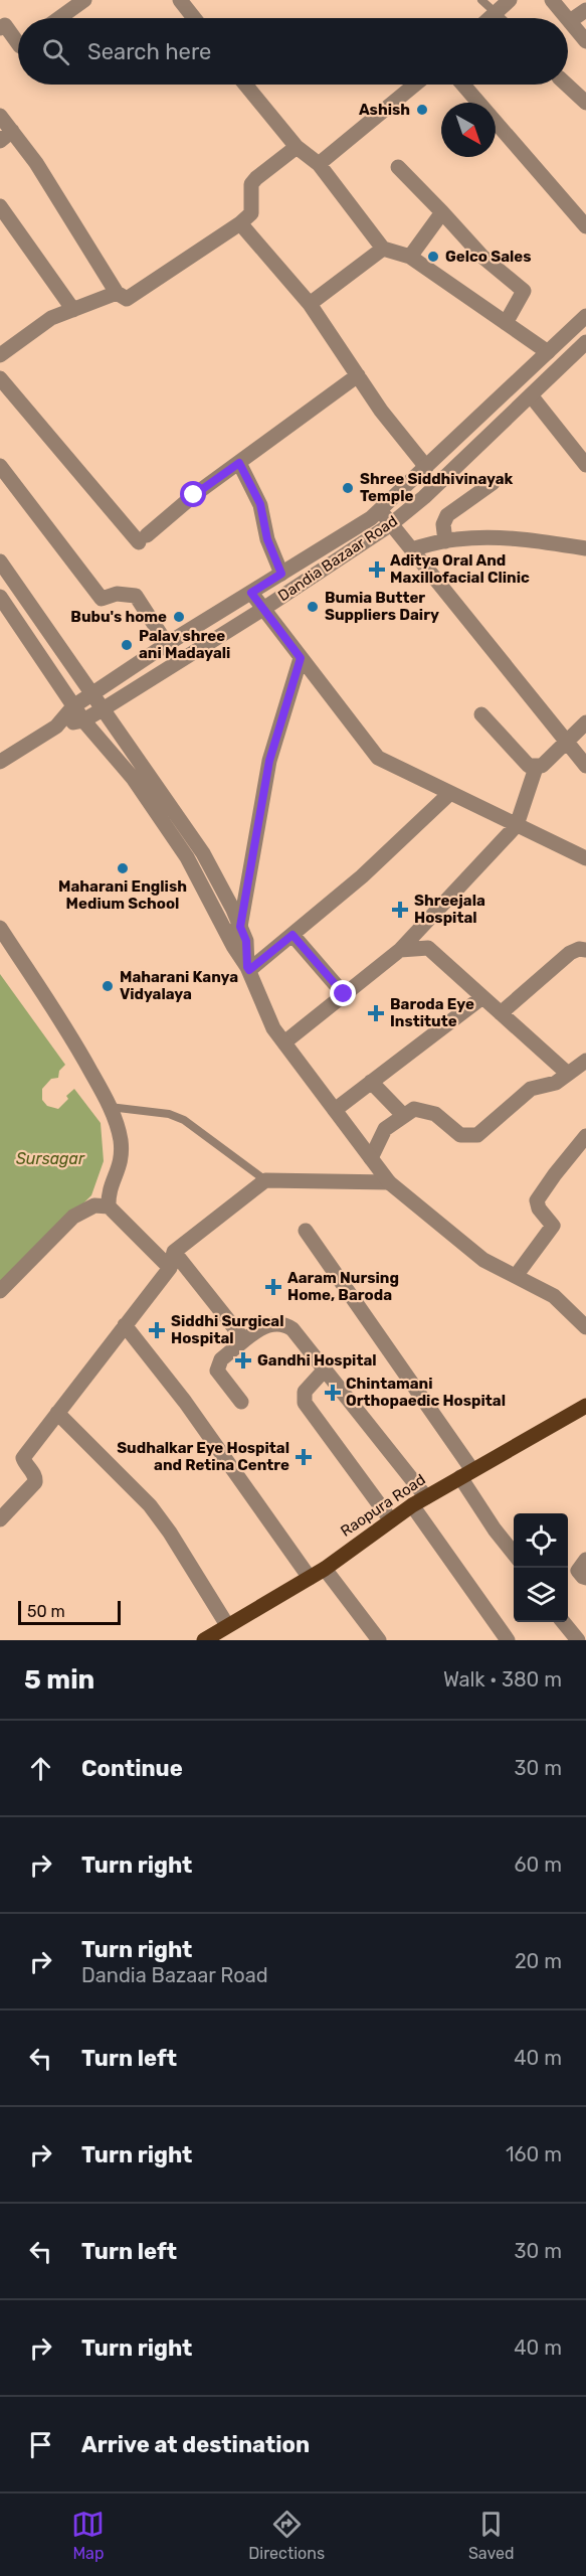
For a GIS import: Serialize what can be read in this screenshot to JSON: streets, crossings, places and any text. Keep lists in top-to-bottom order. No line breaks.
{"streets":{"main road":["Raopura Road"],"street":["Dandia Bazaar Road"]},"water":["Sursagar"],"places":{"other":["Ashish","Gelco Sales","Shree Siddhivinayak Temple","Bumia Butter Suppliers Dairy","Bubu's home","Palav shree ani Madayali","Maharani English Medium School","Maharani Kanya Vidyalaya"],"health":["Aditya Oral And Maxillofacial Clinic","Shreejala Hospital","Baroda Eye Institute","Aaram Nursing Home, Baroda","Siddhi Surgical Hospital","Gandhi Hospital","Chintamani Orthopaedic Hospital","Sudhalkar Eye Hospital and Retina Centre"]},"scale_bar":"50 m","north":"bottom right","page":{"search":"Search here","scale":"50 m","heading":["5 min","Walk · 380 m"],"list":[["Continue","30 m"],["Turn right","60 m"],["Turn right","Dandia Bazaar Road","20 m"],["Turn left","40 m"],["Turn right","160 m"],["Turn left","30 m"],["Turn right","40 m"],"Arrive at destination"],"nav":["Map","Directions","Saved"]}}
